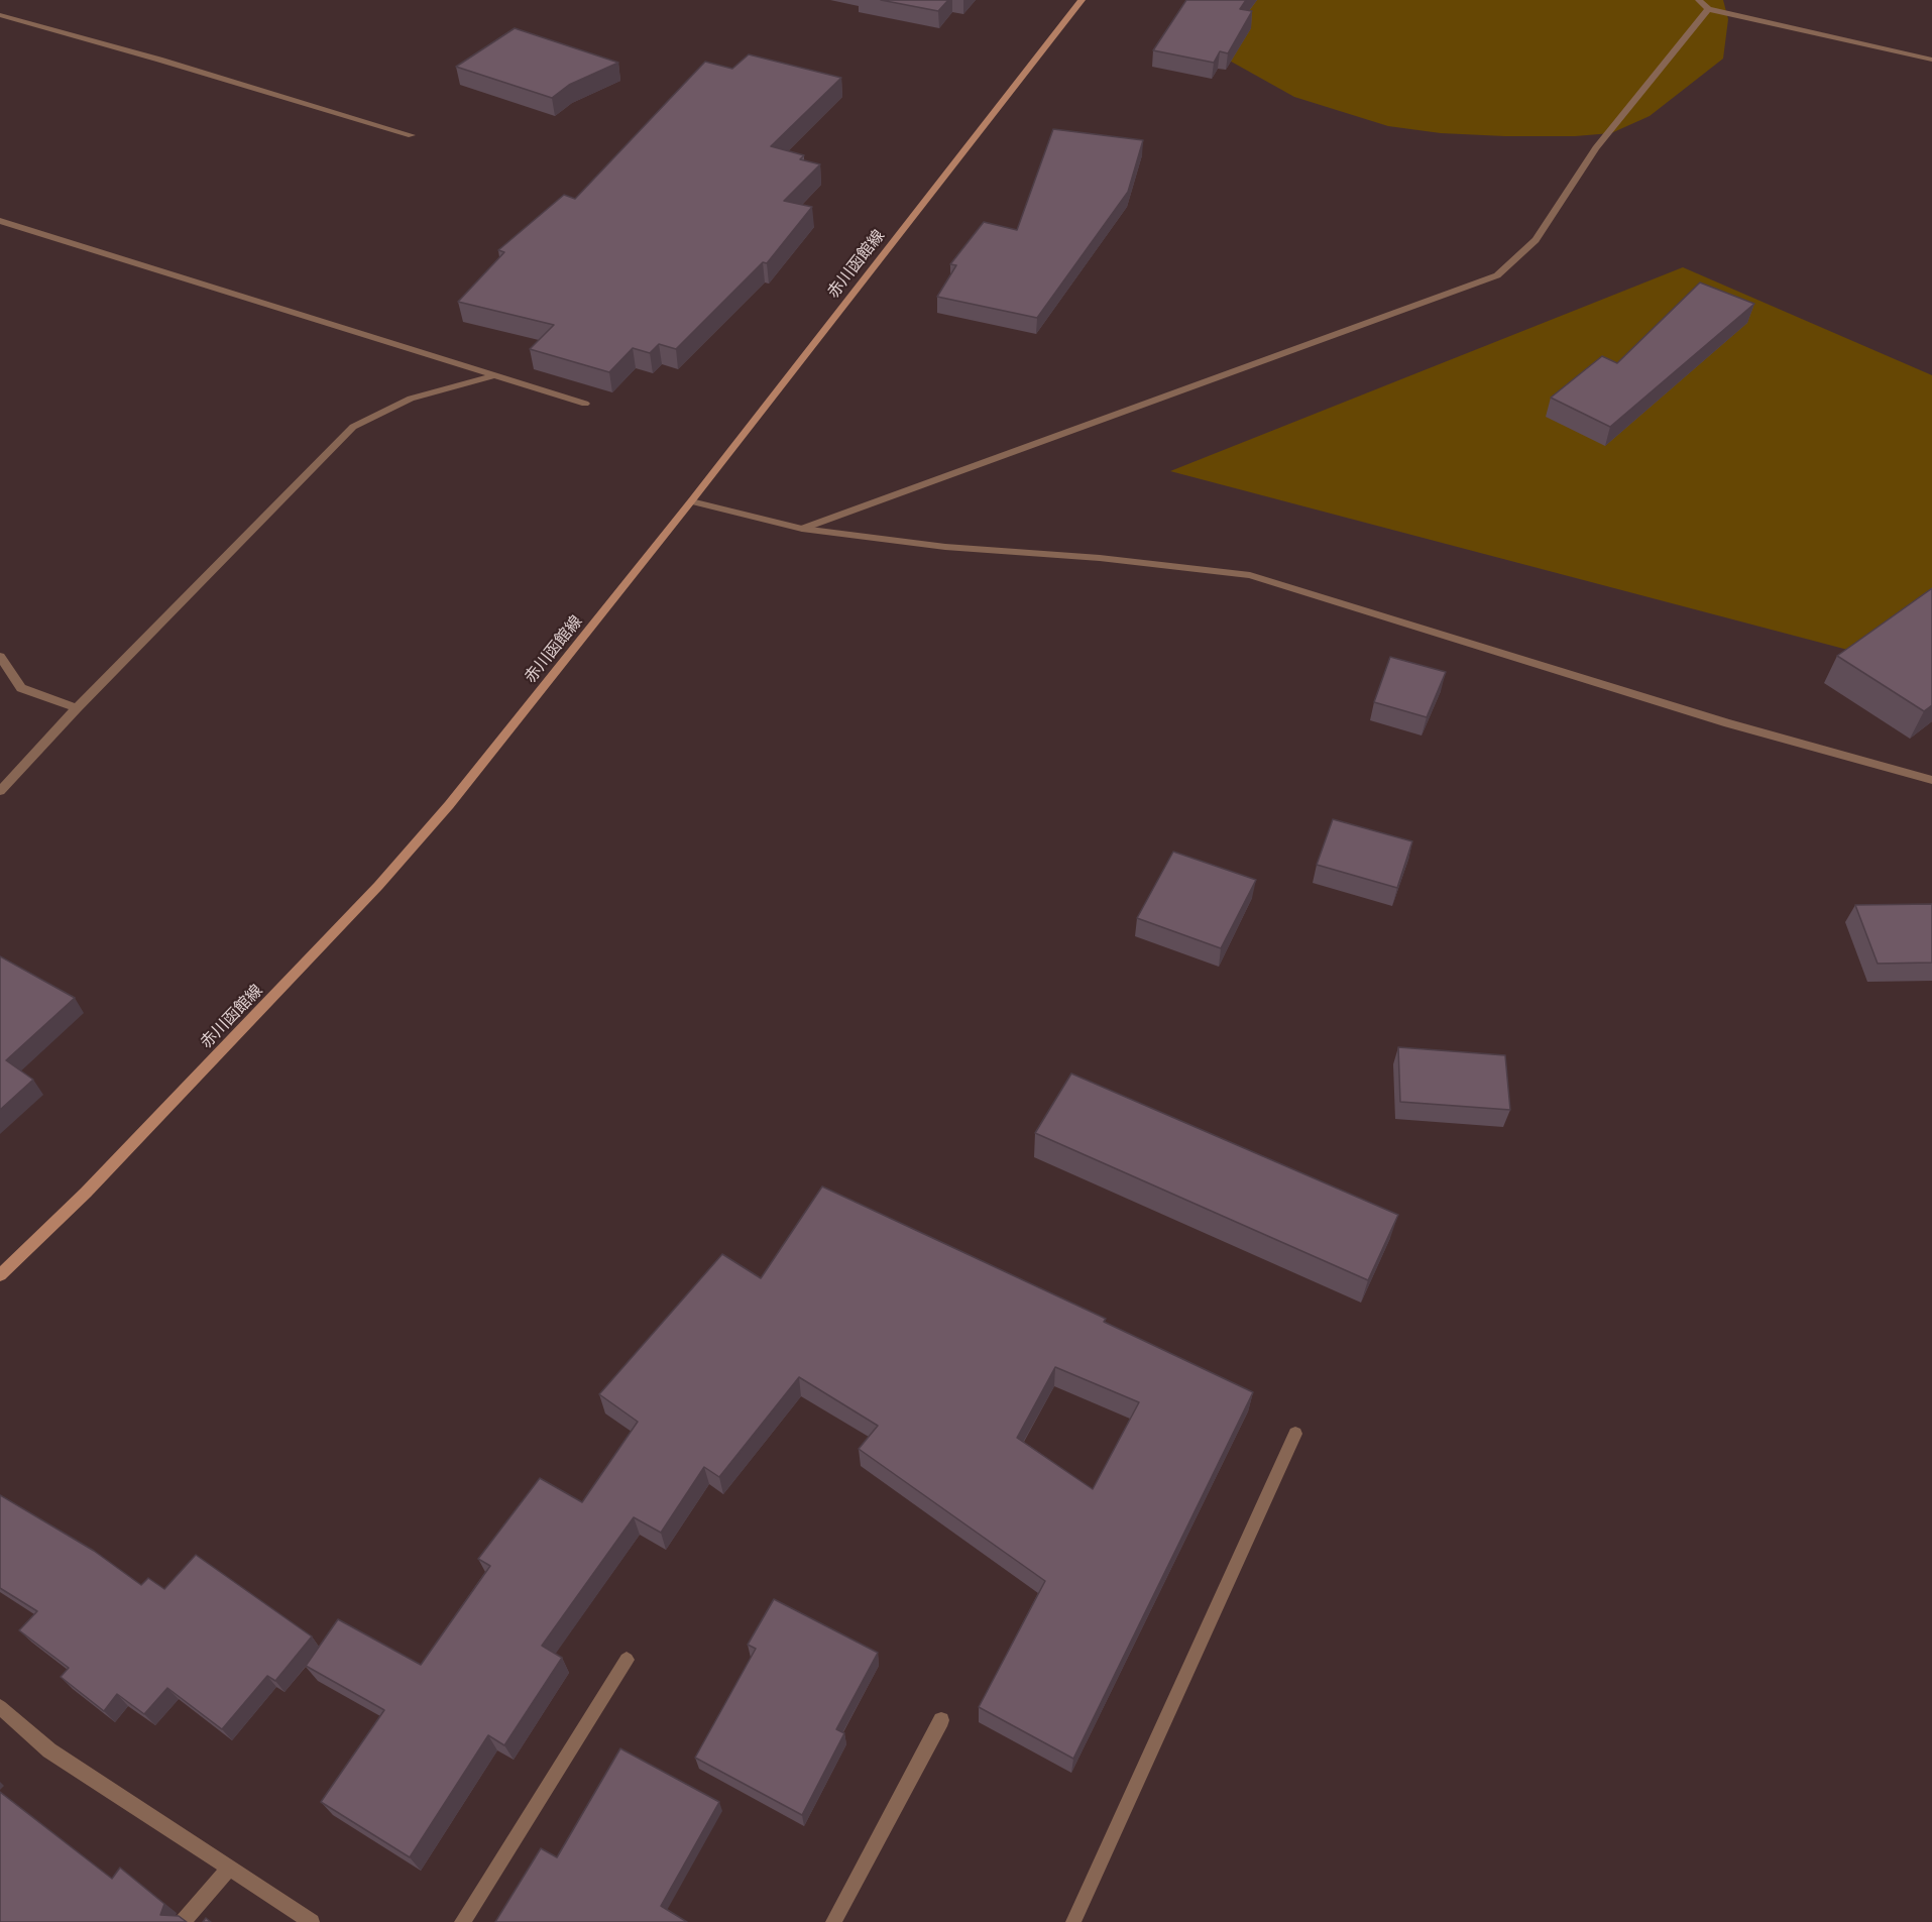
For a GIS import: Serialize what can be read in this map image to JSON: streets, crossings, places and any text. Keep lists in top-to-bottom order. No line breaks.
{"streets":{"main road":["赤川函館線"]}}
